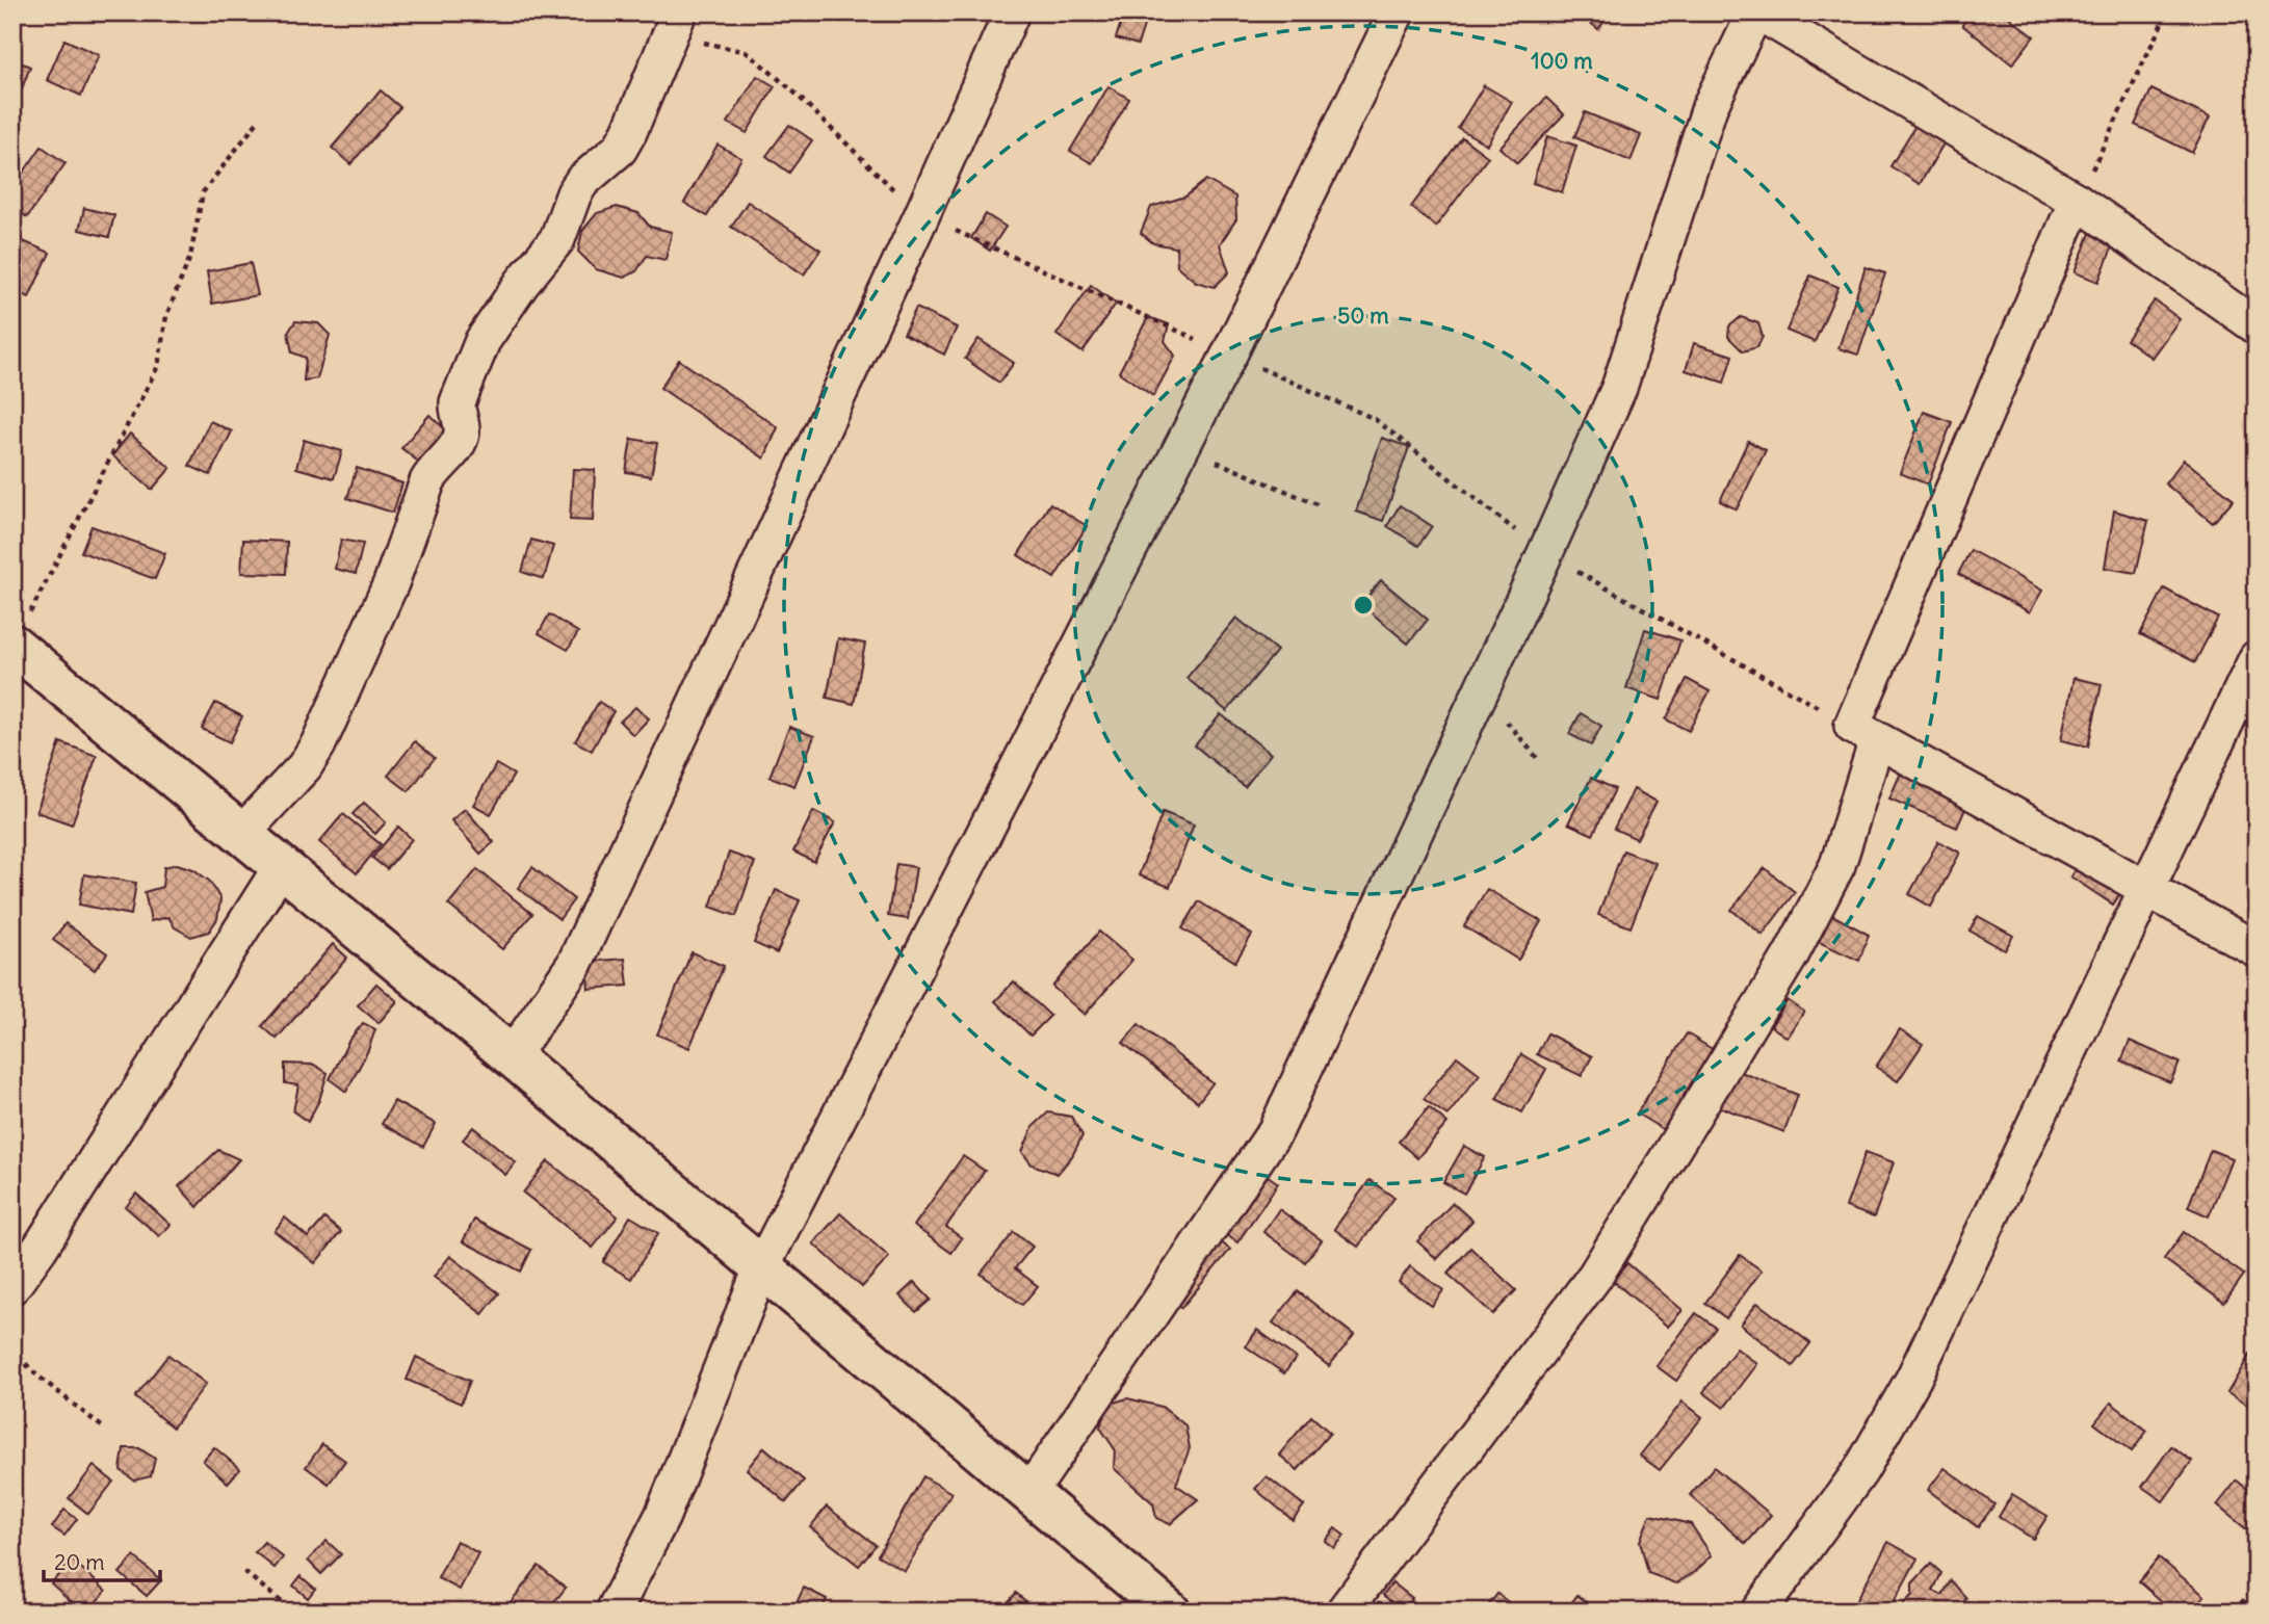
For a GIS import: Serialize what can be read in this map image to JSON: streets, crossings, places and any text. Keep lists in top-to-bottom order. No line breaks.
{"scale_bar":"20 m","rings":["100 m","50 m"]}
